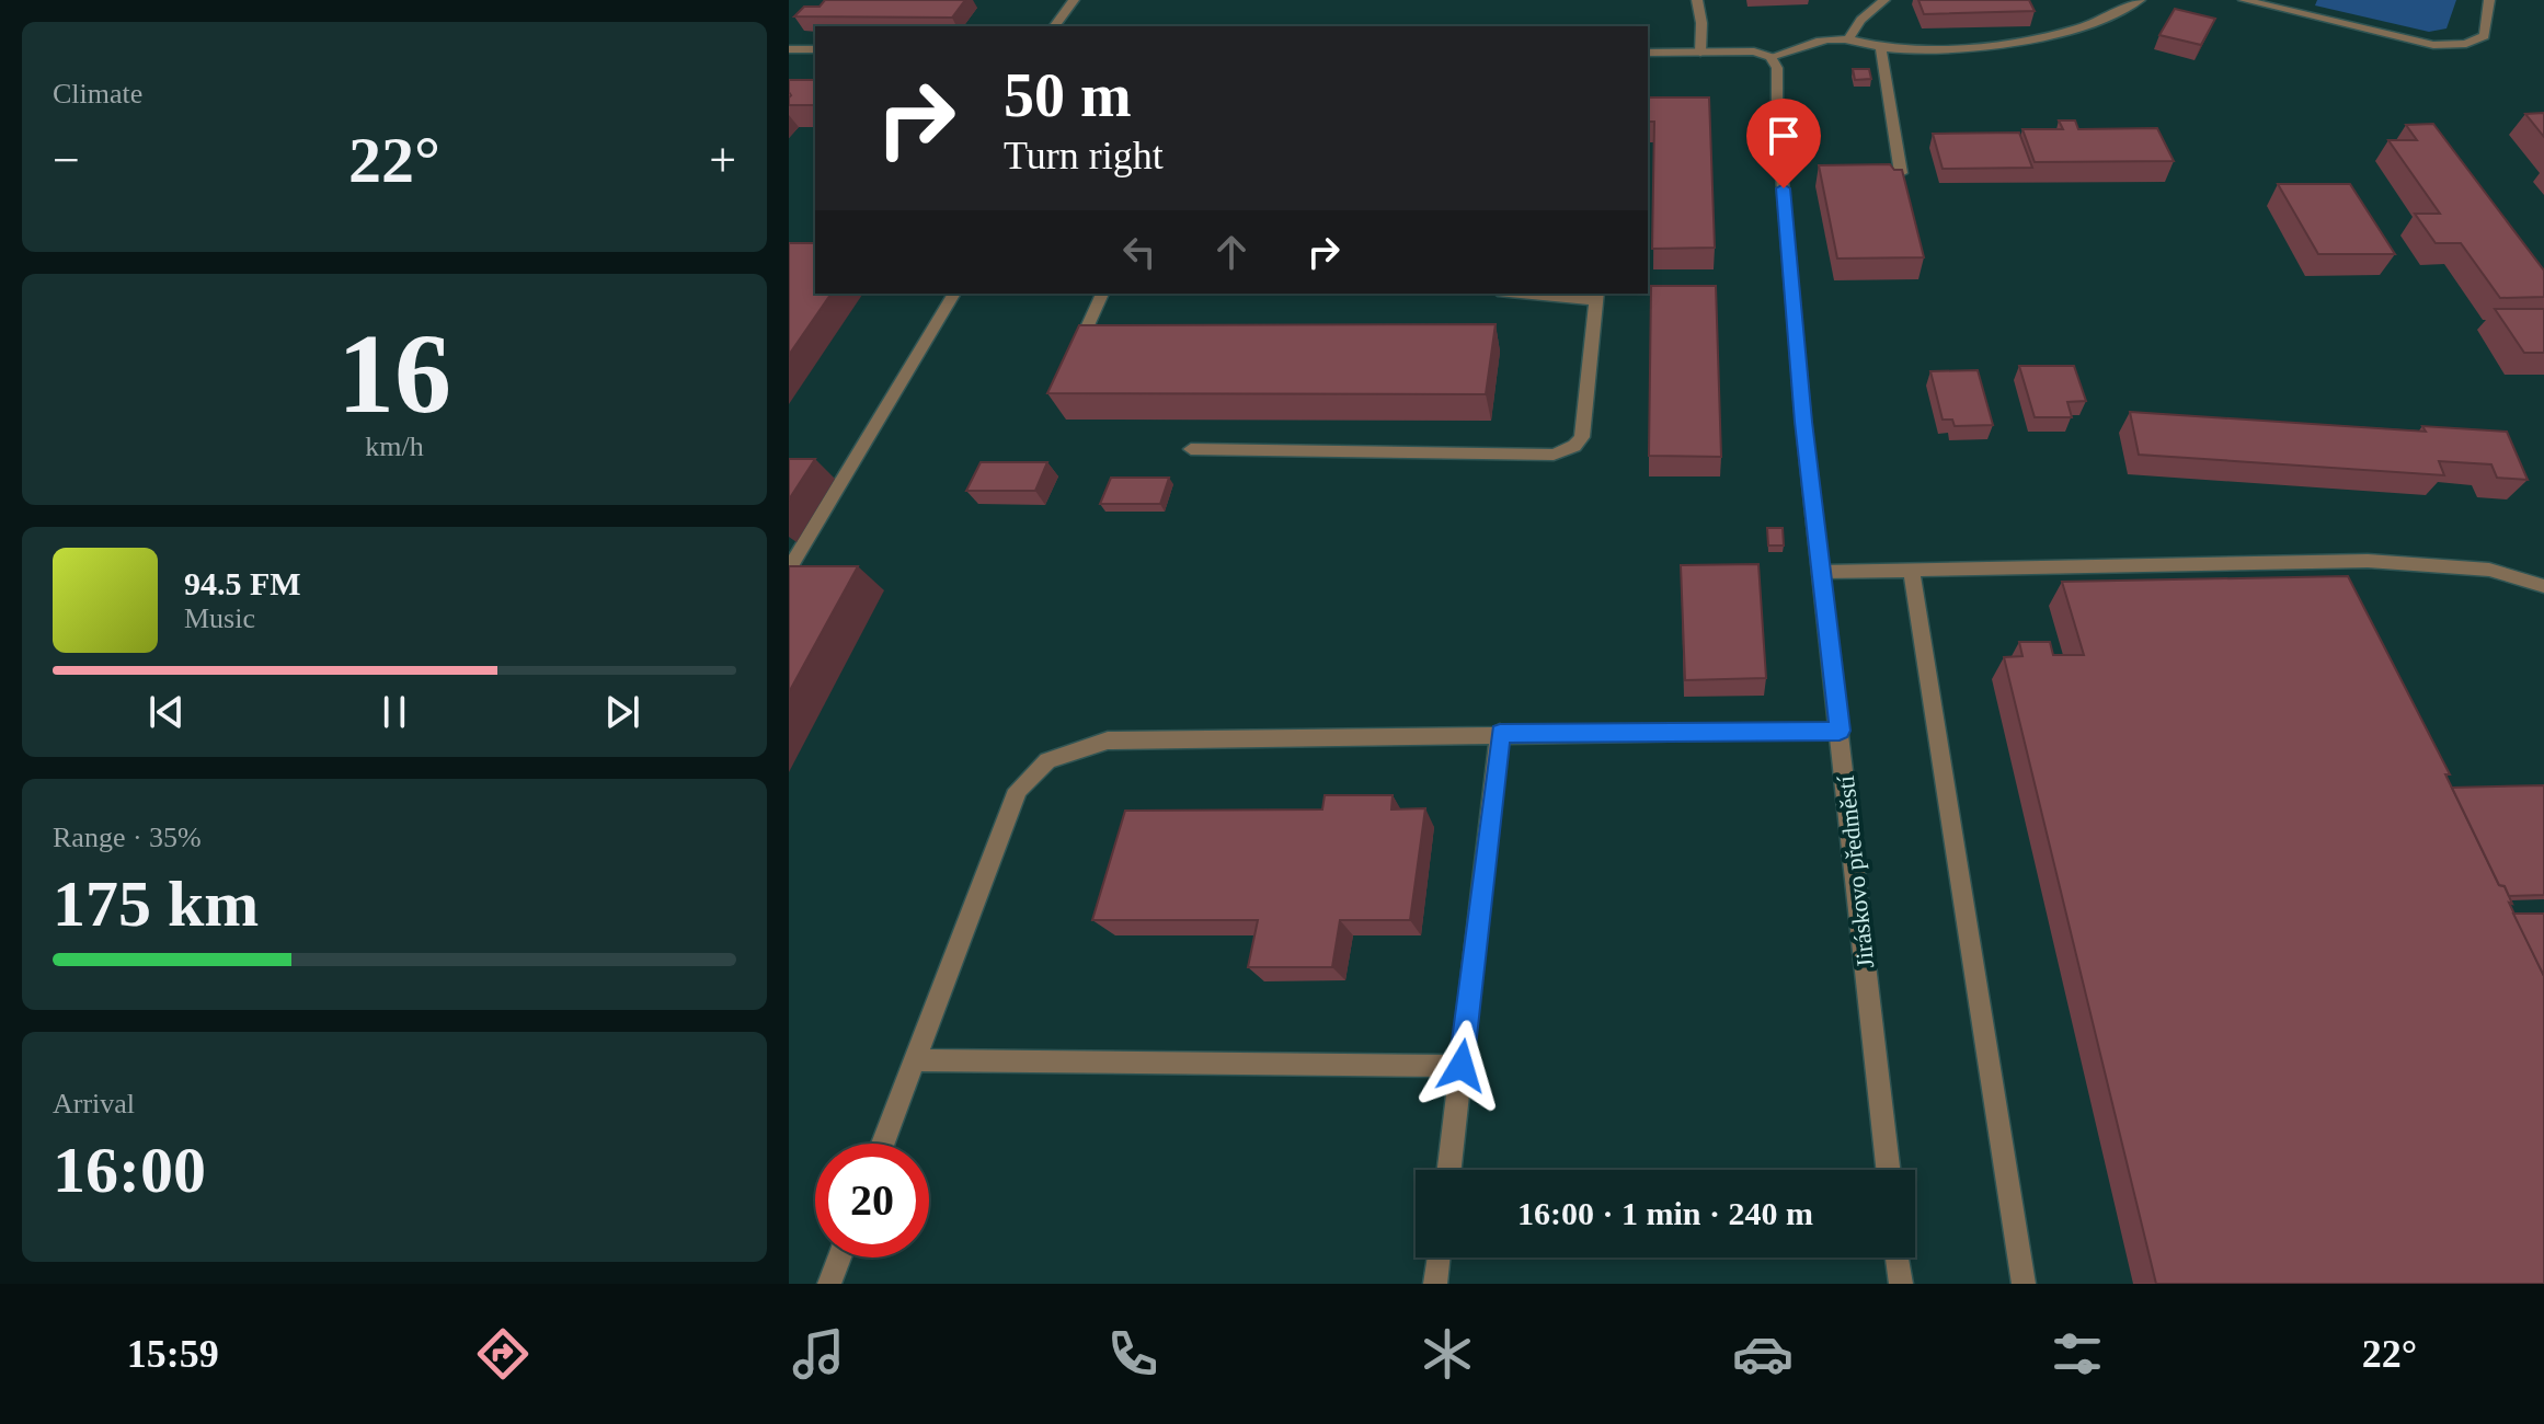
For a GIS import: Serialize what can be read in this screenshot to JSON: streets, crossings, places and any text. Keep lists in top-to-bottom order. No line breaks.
{"streets":{"street":["Jiráskovo předměstí"]},"page":{"tile":["Climate",["16","km/h"],["Range · 35%","175 km"],["Arrival","16:00"]],"turn":["50 m","Turn right"],"heat":["−","22°","+"],"song":["94.5 FM","Music"],"limit":"20","trip":"16:00 · 1 min · 240 m","tabs":["15:59","22°"]}}
